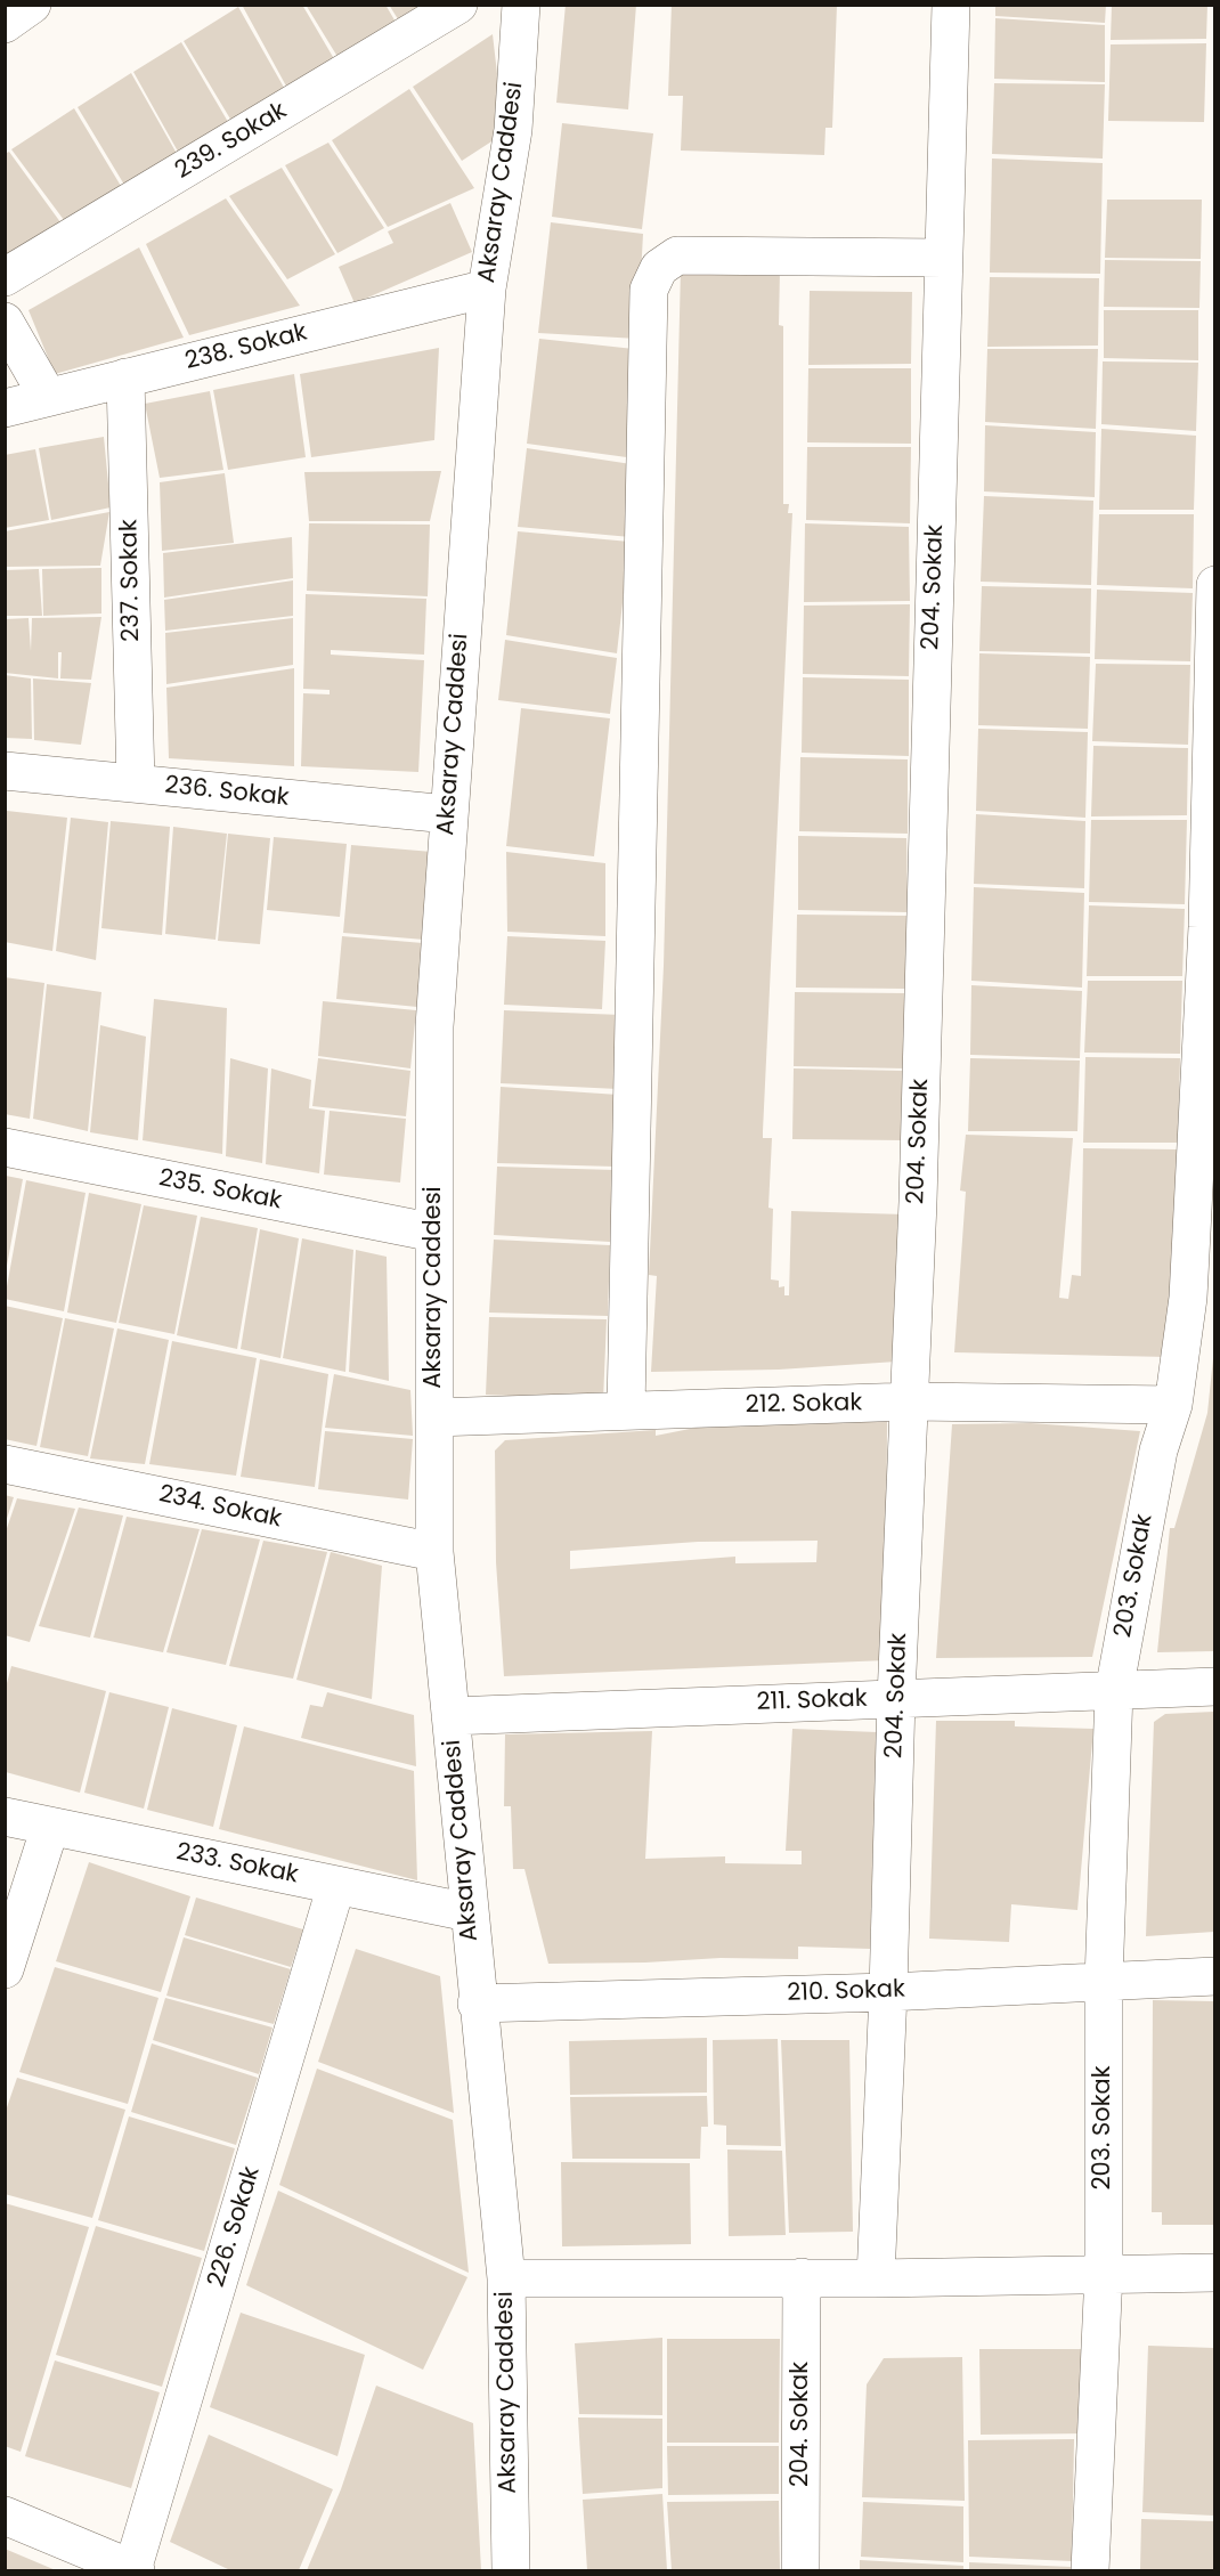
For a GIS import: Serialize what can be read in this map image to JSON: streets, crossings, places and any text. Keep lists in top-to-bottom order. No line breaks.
{"streets":{"street":["239. Sokak","Aksaray Caddesi","238. Sokak","237. Sokak","204. Sokak","236. Sokak","235. Sokak","212. Sokak","234. Sokak","203. Sokak","211. Sokak","233. Sokak","210. Sokak","226. Sokak"]},"crossings":[["Aksaray Caddesi","238. Sokak"],["Aksaray Caddesi","236. Sokak"],["Aksaray Caddesi","235. Sokak"],["Aksaray Caddesi","212. Sokak"],["Aksaray Caddesi","234. Sokak"],["Aksaray Caddesi","211. Sokak"],["Aksaray Caddesi","233. Sokak"],["Aksaray Caddesi","210. Sokak"],["238. Sokak","237. Sokak"],["237. Sokak","236. Sokak"],["204. Sokak","212. Sokak"],["204. Sokak","211. Sokak"],["204. Sokak","210. Sokak"],["212. Sokak","203. Sokak"],["203. Sokak","211. Sokak"],["203. Sokak","210. Sokak"],["233. Sokak","226. Sokak"]]}
